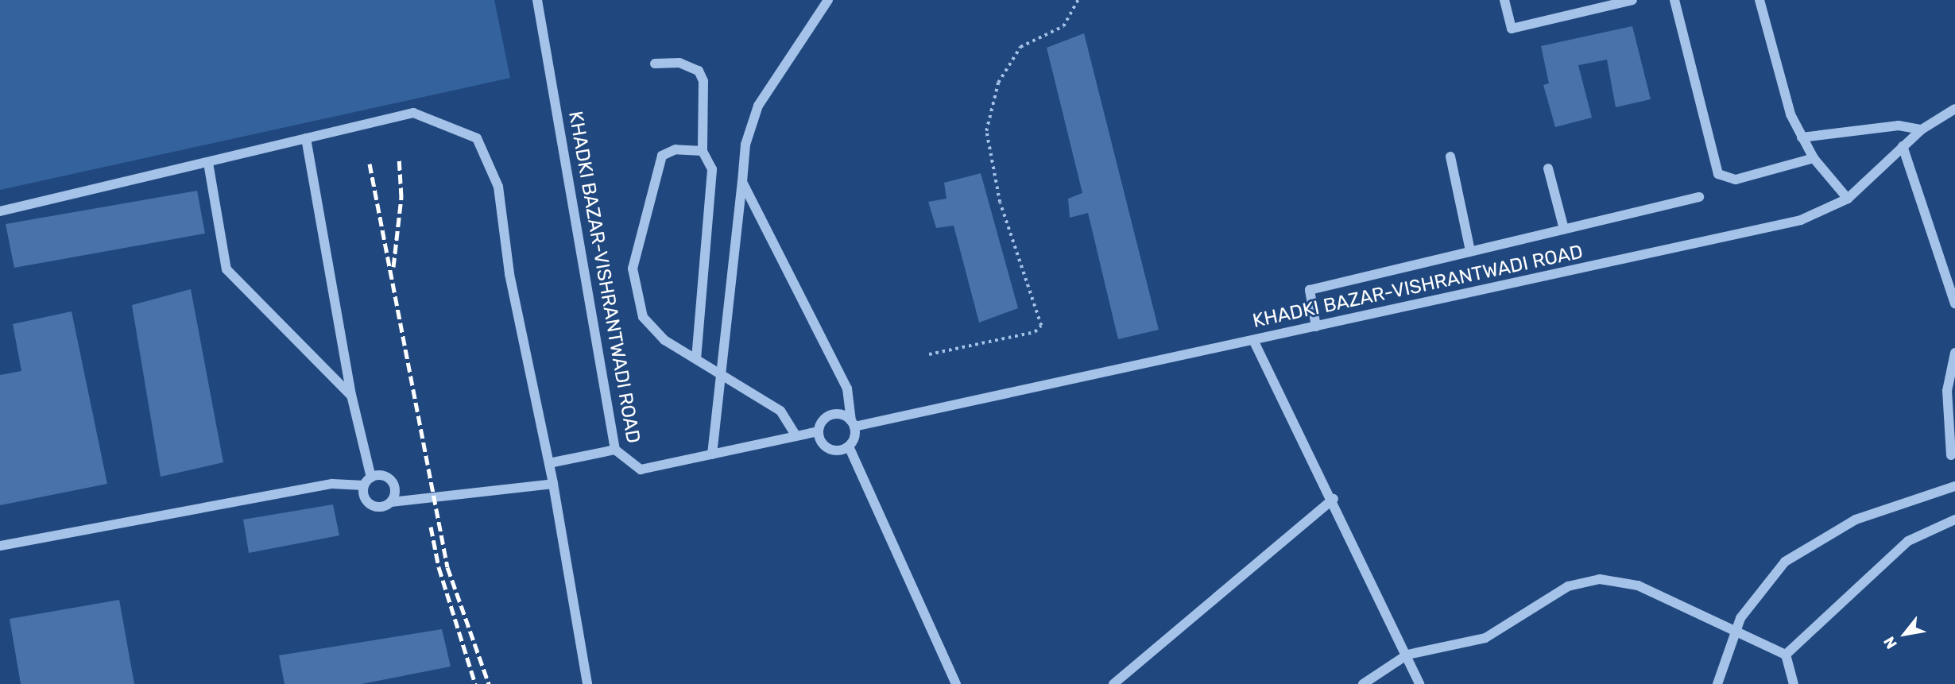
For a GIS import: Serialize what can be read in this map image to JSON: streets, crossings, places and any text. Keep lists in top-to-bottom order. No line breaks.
{"streets":{"street":["KHADKI BAZAR-VISHRANTWADI ROAD"]},"north":"bottom left"}
